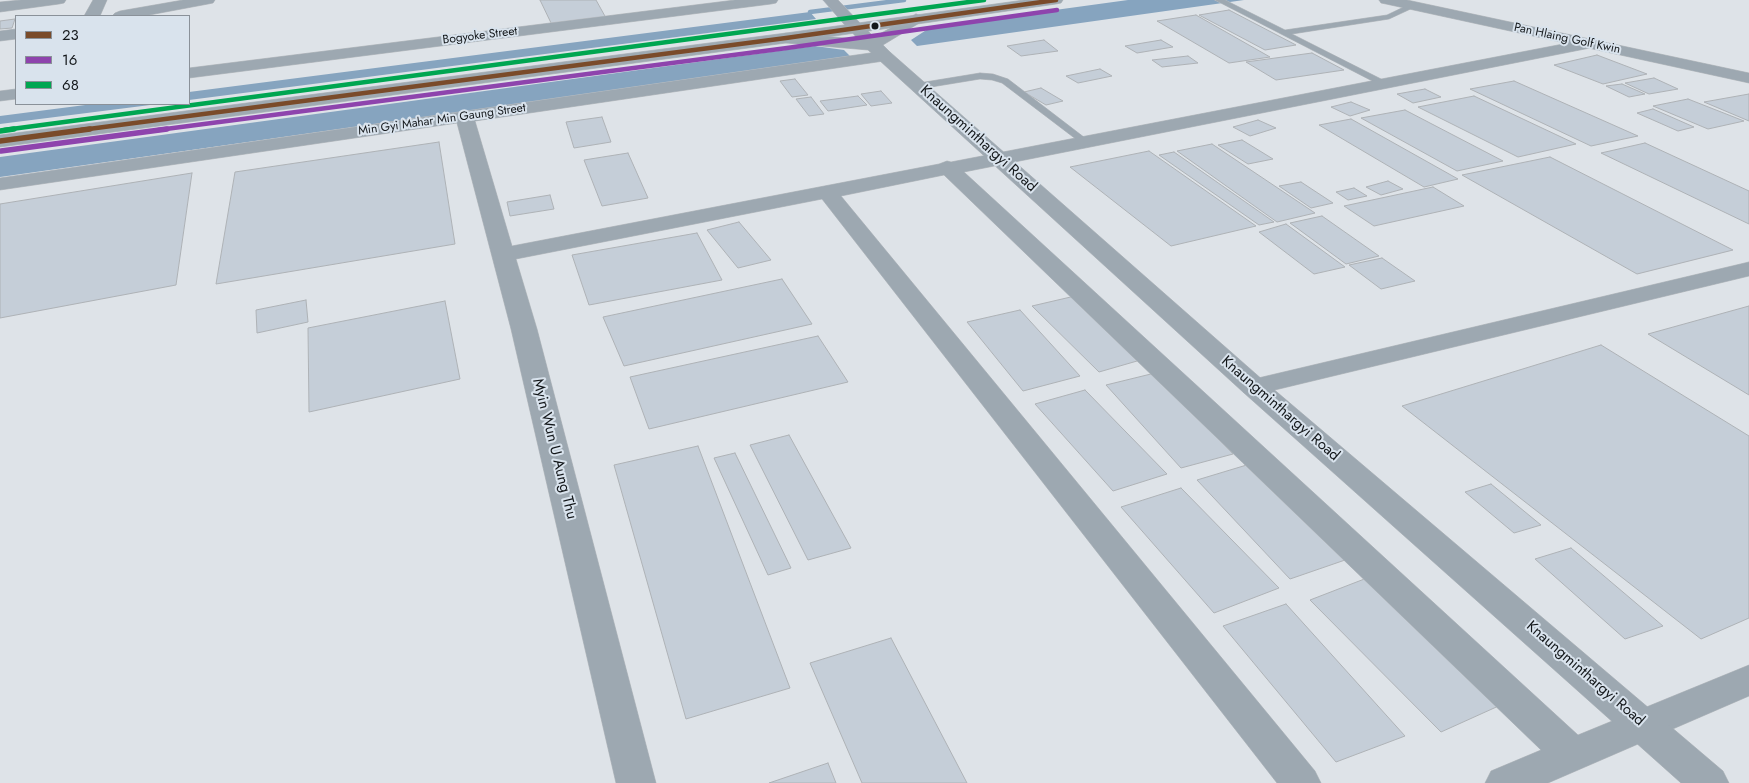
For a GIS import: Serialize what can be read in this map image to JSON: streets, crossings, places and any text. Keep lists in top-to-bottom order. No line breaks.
{"streets":{"street":["Bogyoke Street","Pan Hlaing Golf Kwin","Min Gyi Mahar Min Gaung Street","Knaungminthargyi Road","Myin Wun U Aung Thu"]},"crossings":[["Min Gyi Mahar Min Gaung Street","Knaungminthargyi Road"],["Min Gyi Mahar Min Gaung Street","Myin Wun U Aung Thu"]],"lines":["transit line 23","transit line 68","transit line 16"],"legend":["23","16","68"]}
